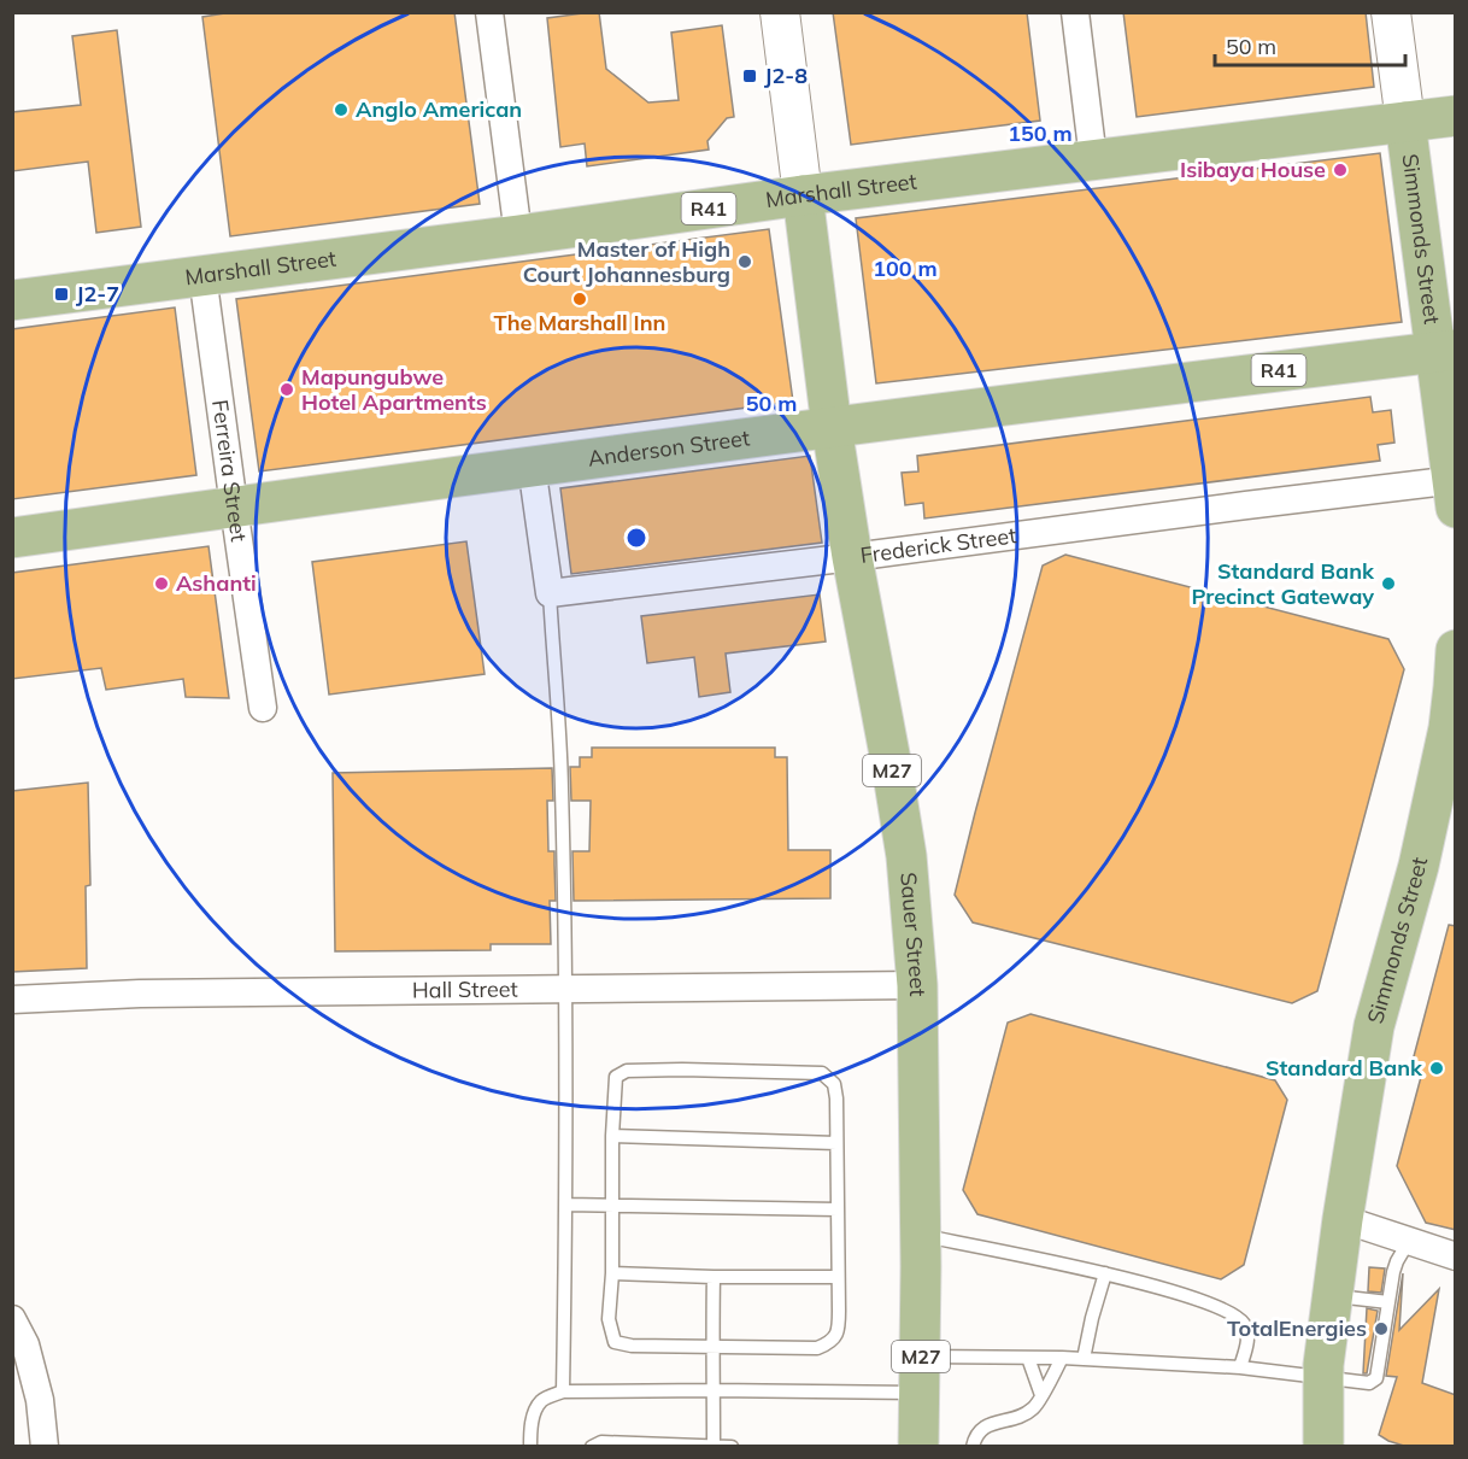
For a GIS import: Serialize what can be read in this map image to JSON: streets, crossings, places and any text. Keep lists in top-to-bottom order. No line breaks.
{"streets":{"main road":["Marshall Street","R41","Simmonds Street","Anderson Street","M27","Sauer Street"],"street":["Ferreira Street","Frederick Street","Hall Street"]},"crossings":[["Marshall Street","Simmonds Street"],["Marshall Street","Ferreira Street"],["Marshall Street","M27"],["Simmonds Street","Anderson Street"],["Simmonds Street","Frederick Street"],["Anderson Street","Ferreira Street"],["Anderson Street","M27"],["Anderson Street","Sauer Street"],["Frederick Street","Sauer Street"],["M27","Sauer Street"],["Sauer Street","Hall Street"]],"places":{"transit":["J2-8","J2-7"],"other":["Anglo American","Isibaya House","Master of High Court Johannesburg","The Marshall Inn","Mapungubwe Hotel Apartments","Ashanti","Standard Bank Precinct Gateway","Standard Bank","TotalEnergies"]},"scale_bar":"50 m","rings":["150 m","100 m","50 m"]}
